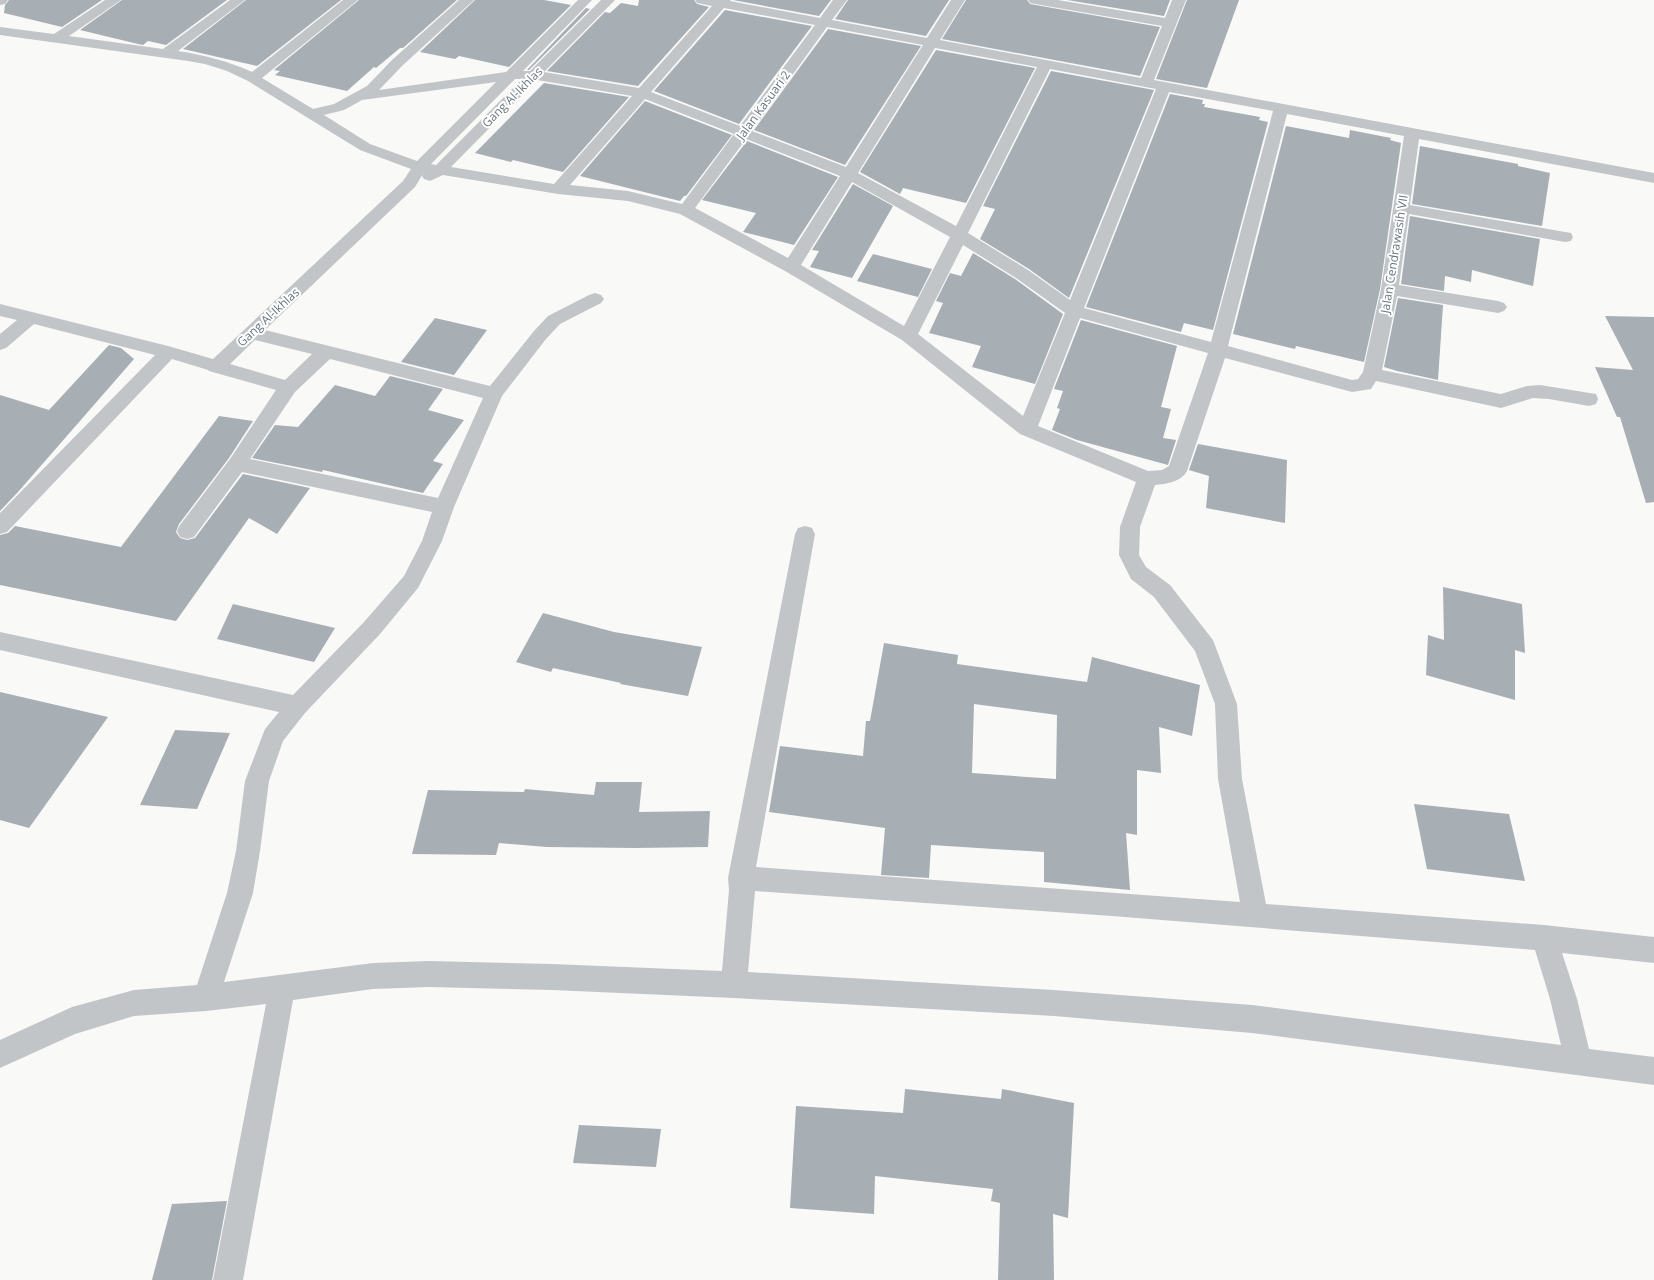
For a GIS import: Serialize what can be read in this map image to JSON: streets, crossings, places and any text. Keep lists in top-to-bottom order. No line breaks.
{"streets":{"street":["Gang Al-Ikhlas","Jalan Kasuari 2","Jalan Cendrawasih VII"]}}
